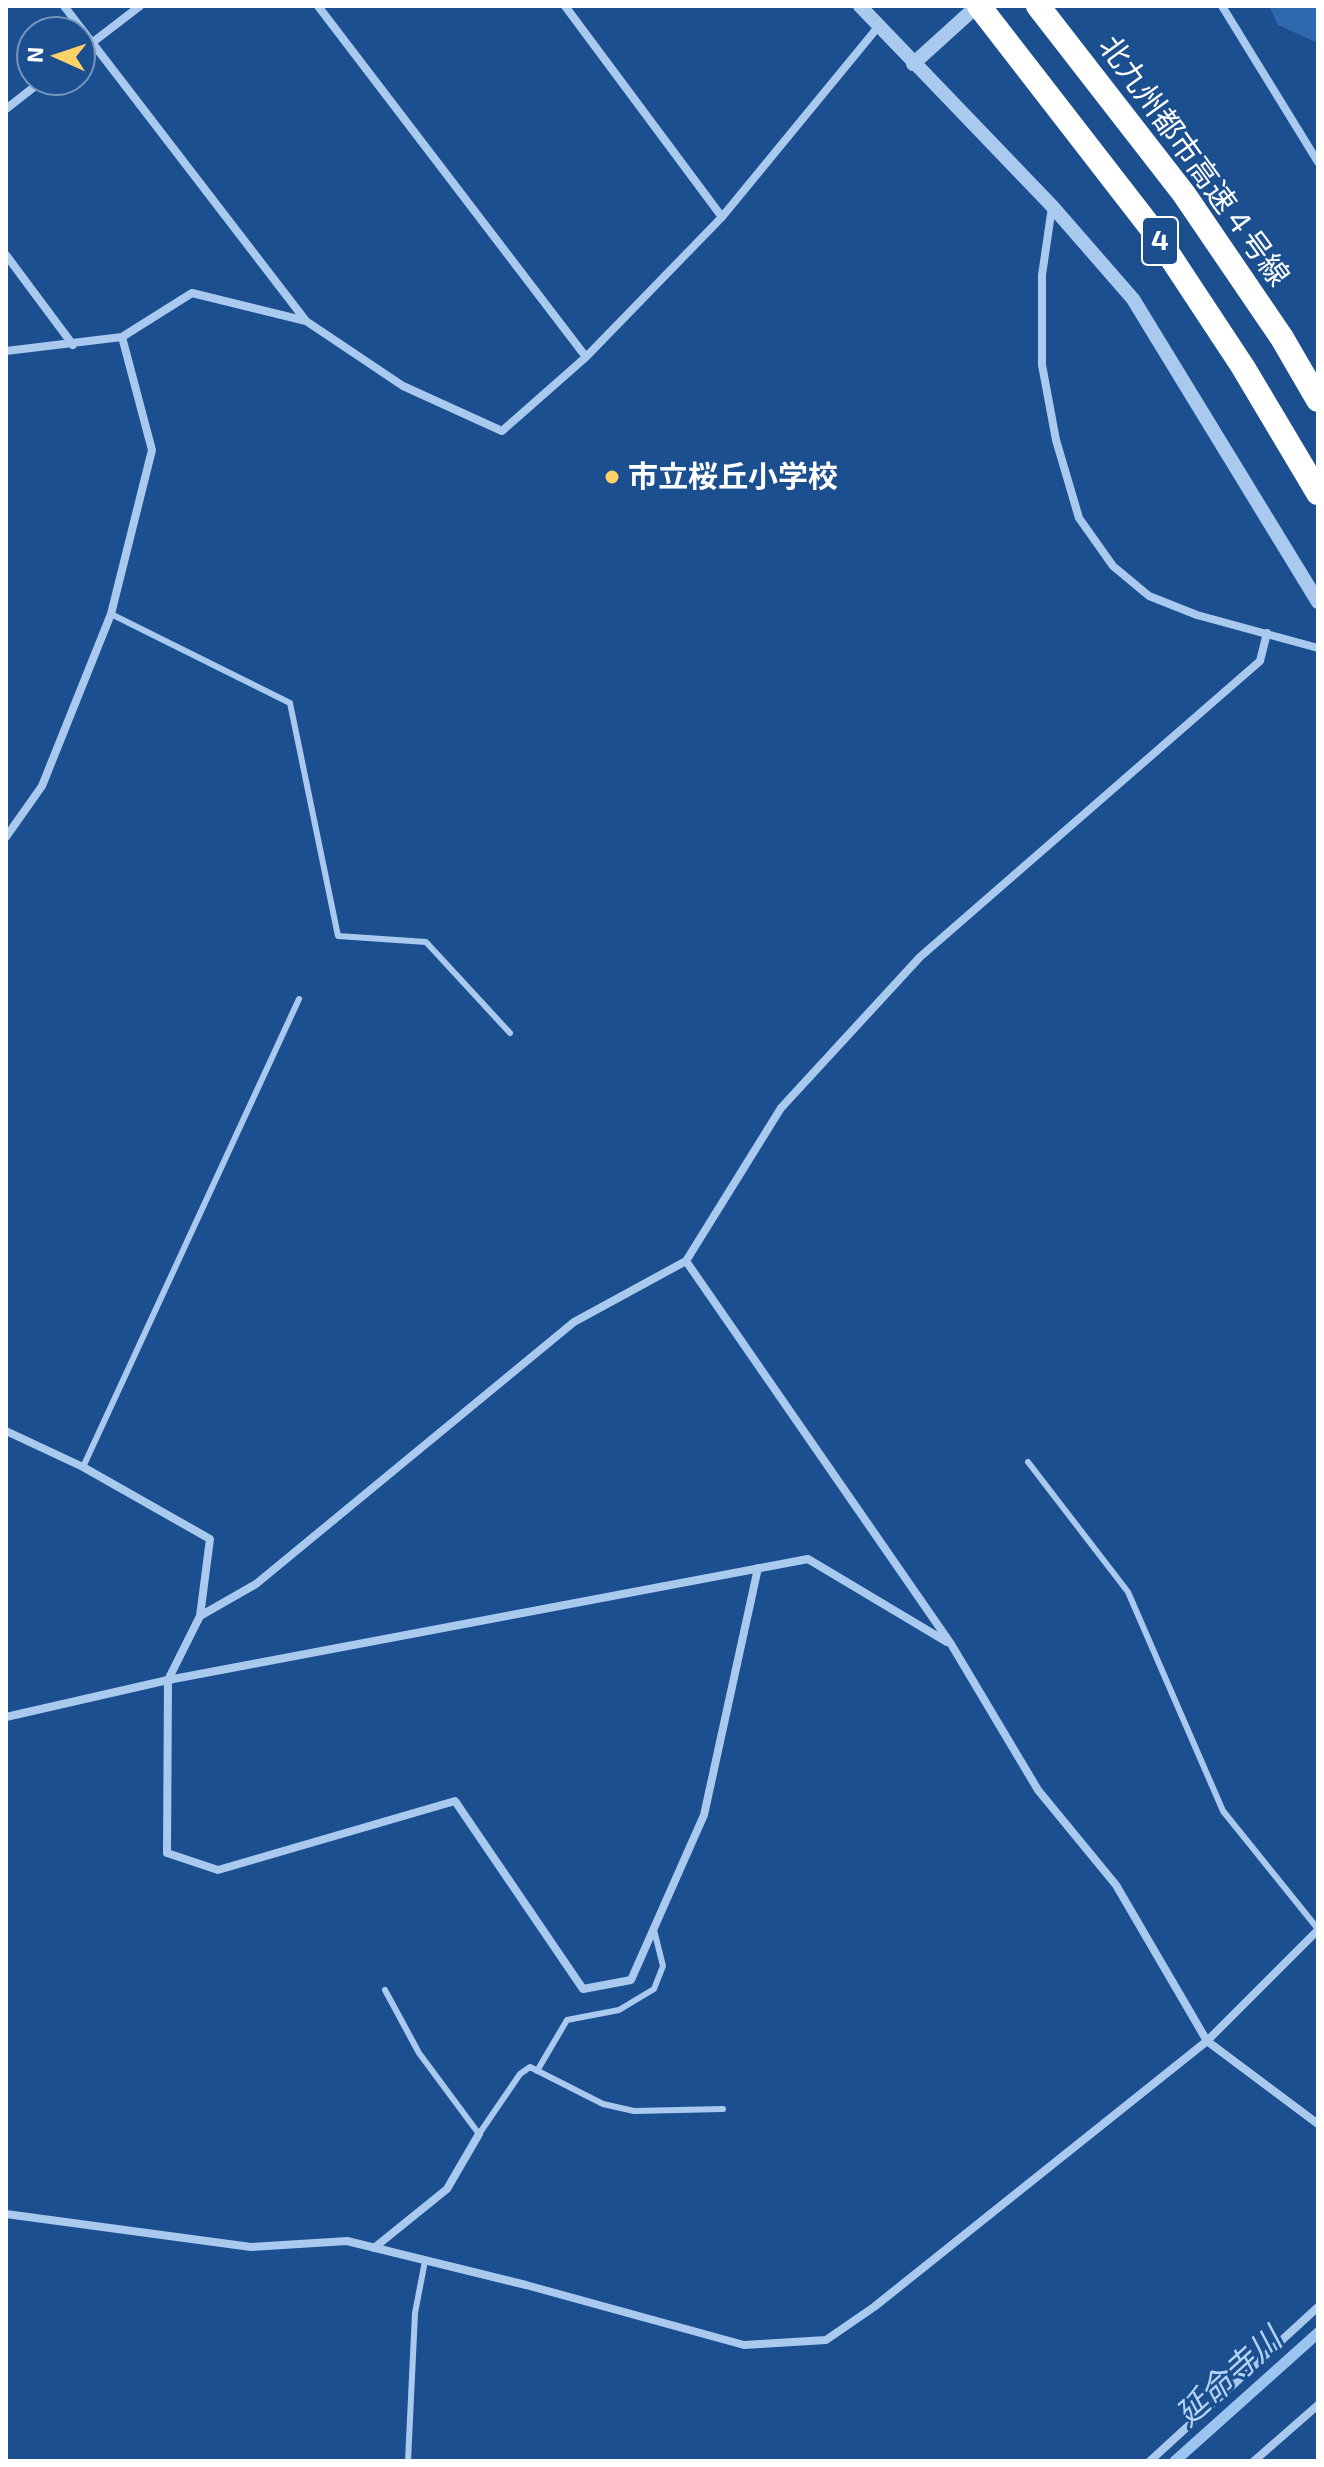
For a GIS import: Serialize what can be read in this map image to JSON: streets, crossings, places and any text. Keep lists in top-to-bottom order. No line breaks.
{"streets":{"highway":["北九州都市高速４号線","4"]},"water":["延命寺川"],"places":["市立桜丘小学校"],"north":"left"}
